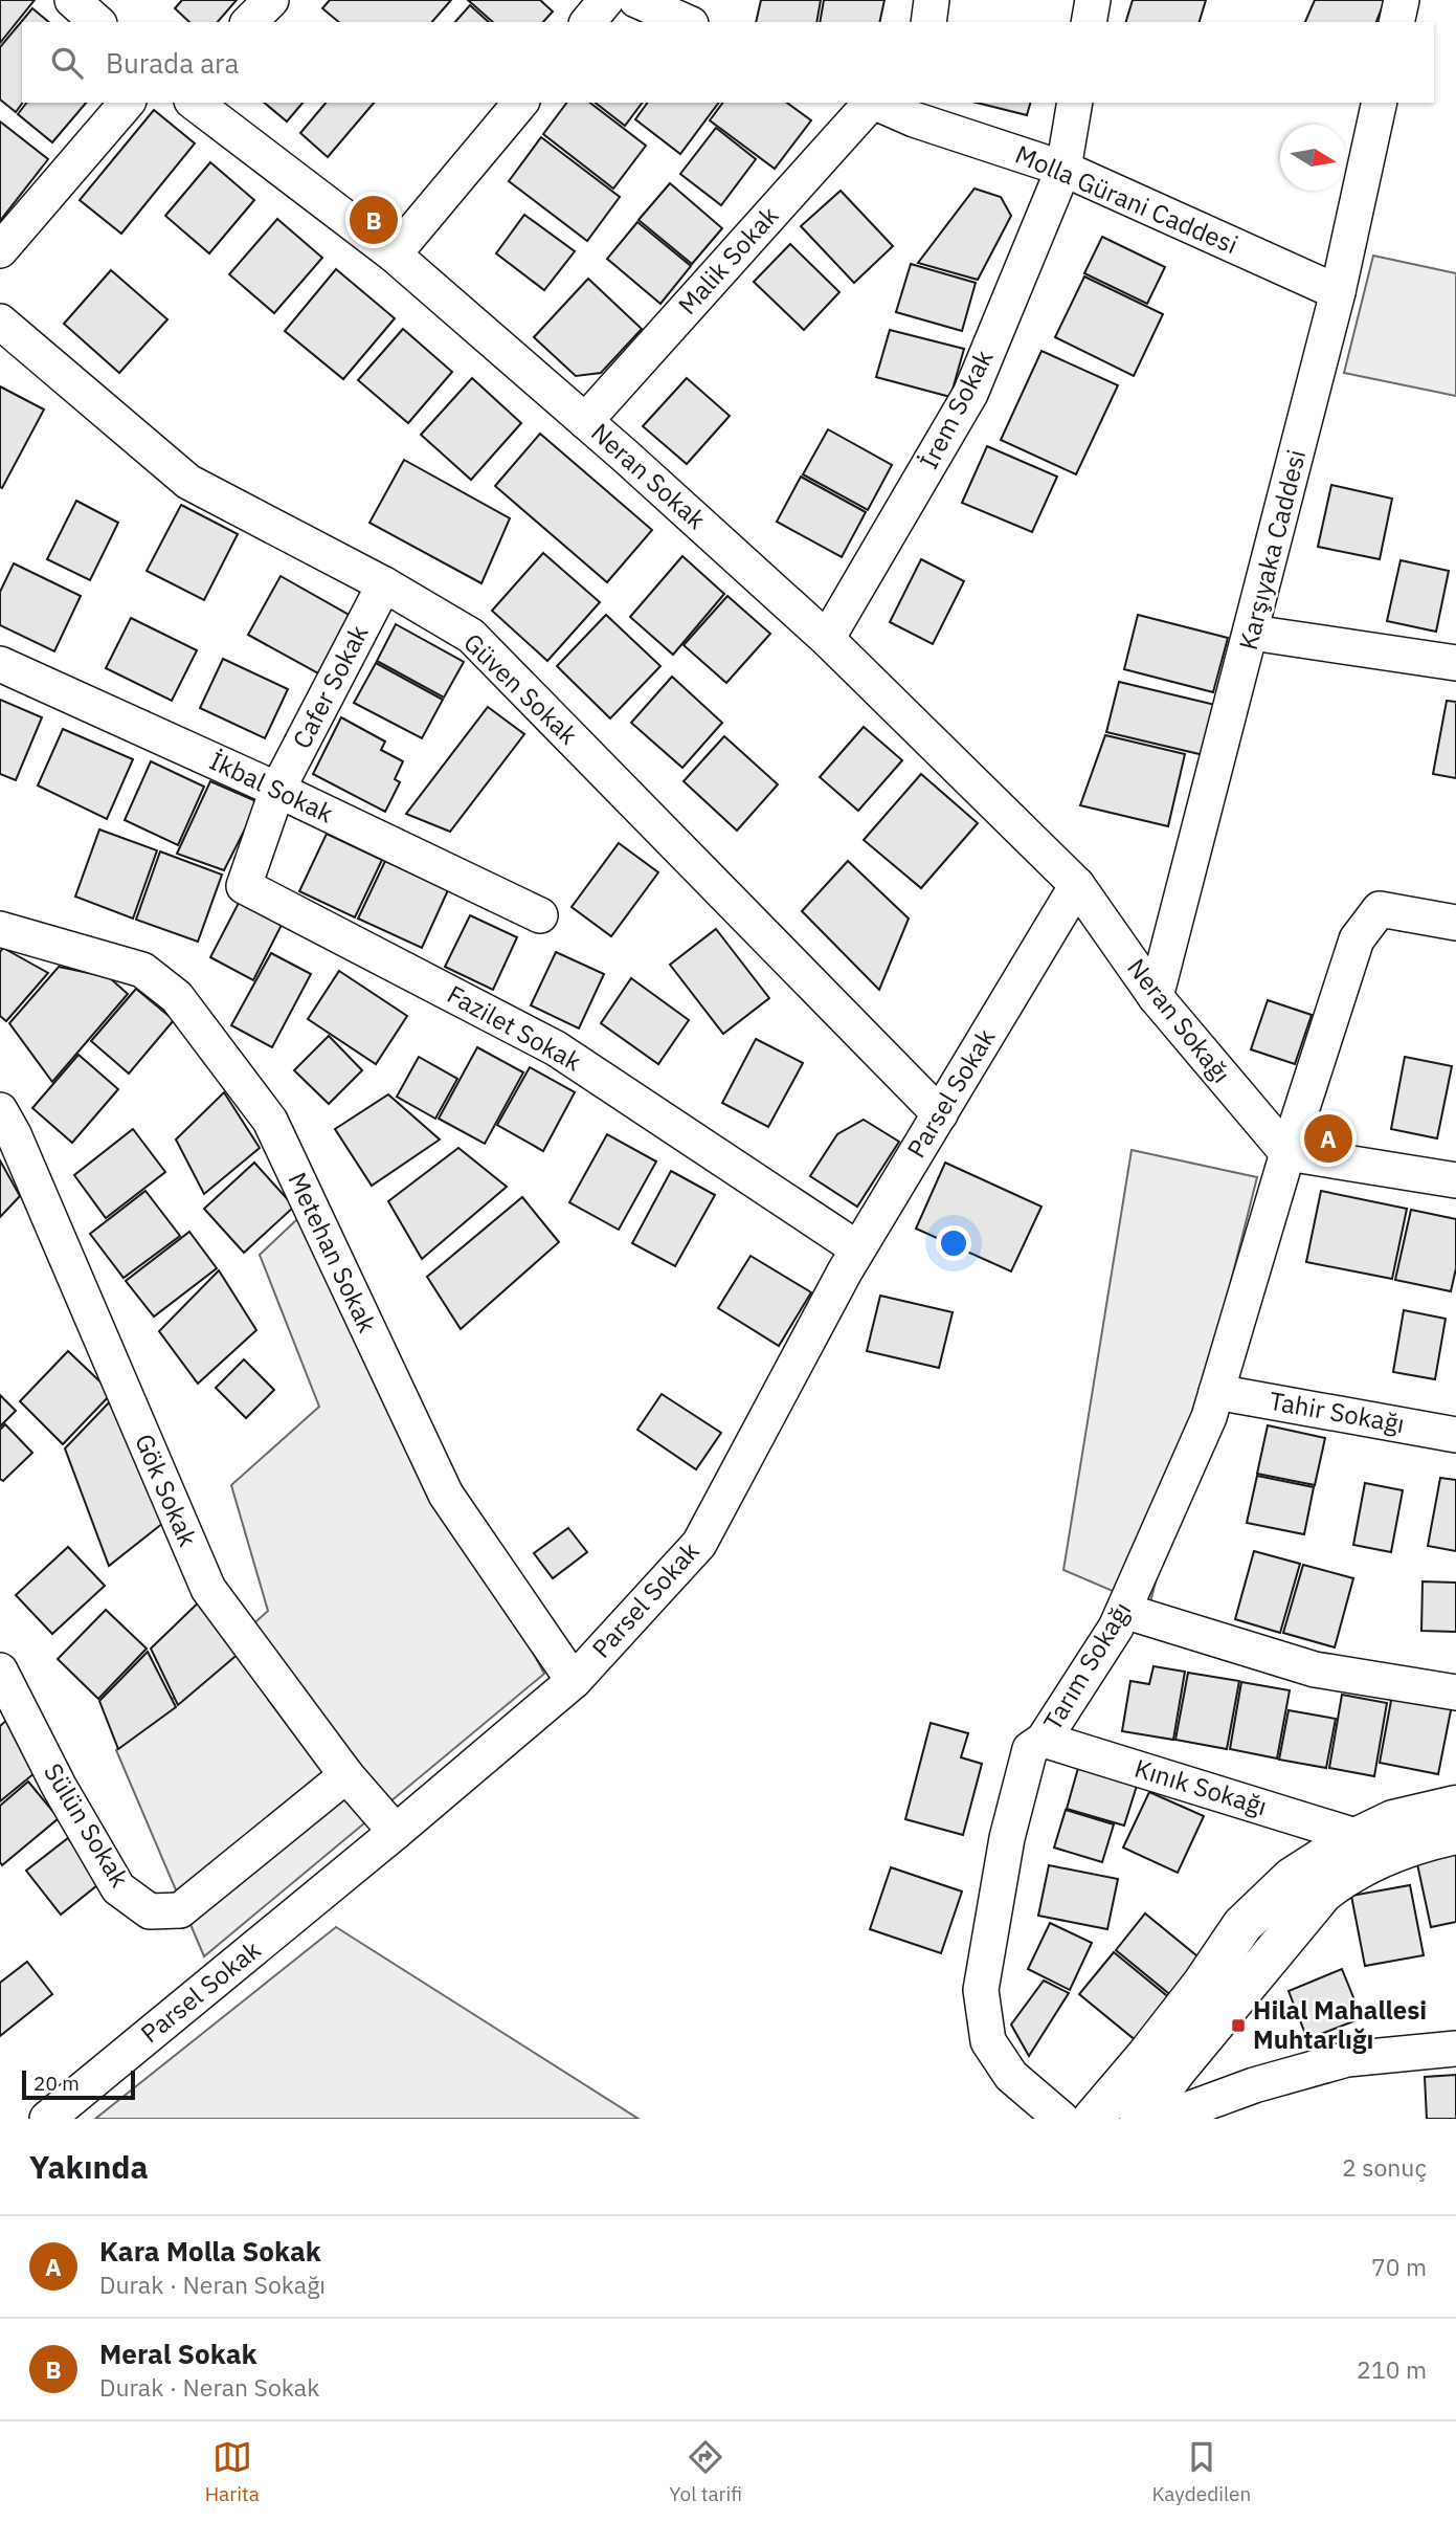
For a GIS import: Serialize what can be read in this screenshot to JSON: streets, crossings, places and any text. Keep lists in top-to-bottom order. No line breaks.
{"streets":{"street":["Molla Gürani Caddesi","Malik Sokak","İrem Sokak","Neran Sokak","Karşıyaka Caddesi","Cafer Sokak","Güven Sokak","İkbal Sokak","Neran Sokağı","Fazilet Sokak","Parsel Sokak","Metehan Sokak","Tahir Sokağı","Gök Sokak","Tarım Sokağı","Kınık Sokağı","Sülün Sokak"]},"crossings":[["Molla Gürani Caddesi","İrem Sokak"],["Molla Gürani Caddesi","Karşıyaka Caddesi"],["Malik Sokak","Neran Sokak"],["İrem Sokak","Neran Sokak"],["Neran Sokak","Neran Sokağı"],["Neran Sokak","Parsel Sokak"],["Karşıyaka Caddesi","Neran Sokağı"],["Cafer Sokak","Güven Sokak"],["Cafer Sokak","İkbal Sokak"],["Cafer Sokak","Fazilet Sokak"],["Güven Sokak","Parsel Sokak"],["İkbal Sokak","Fazilet Sokak"],["Neran Sokağı","Parsel Sokak"],["Neran Sokağı","Tarım Sokağı"],["Fazilet Sokak","Parsel Sokak"],["Parsel Sokak","Metehan Sokak"],["Parsel Sokak","Gök Sokak"],["Tahir Sokağı","Tarım Sokağı"],["Gök Sokak","Sülün Sokak"],["Tarım Sokağı","Kınık Sokağı"]],"places":{"transit":["Hilal Mahallesi Muhtarlığı"]},"scale_bar":"20 m","north":"right","page":{"search":"Burada ara","pins":["B","A"],"scale":"20 m","heading":["Yakında","2 sonuç"],"list":[{"mark":"A","name":"Kara Molla Sokak","note":"Durak · Neran Sokağı","value":"70 m"},{"mark":"B","name":"Meral Sokak","note":"Durak · Neran Sokak","value":"210 m"}],"nav":["Harita","Yol tarifi","Kaydedilen"]}}
